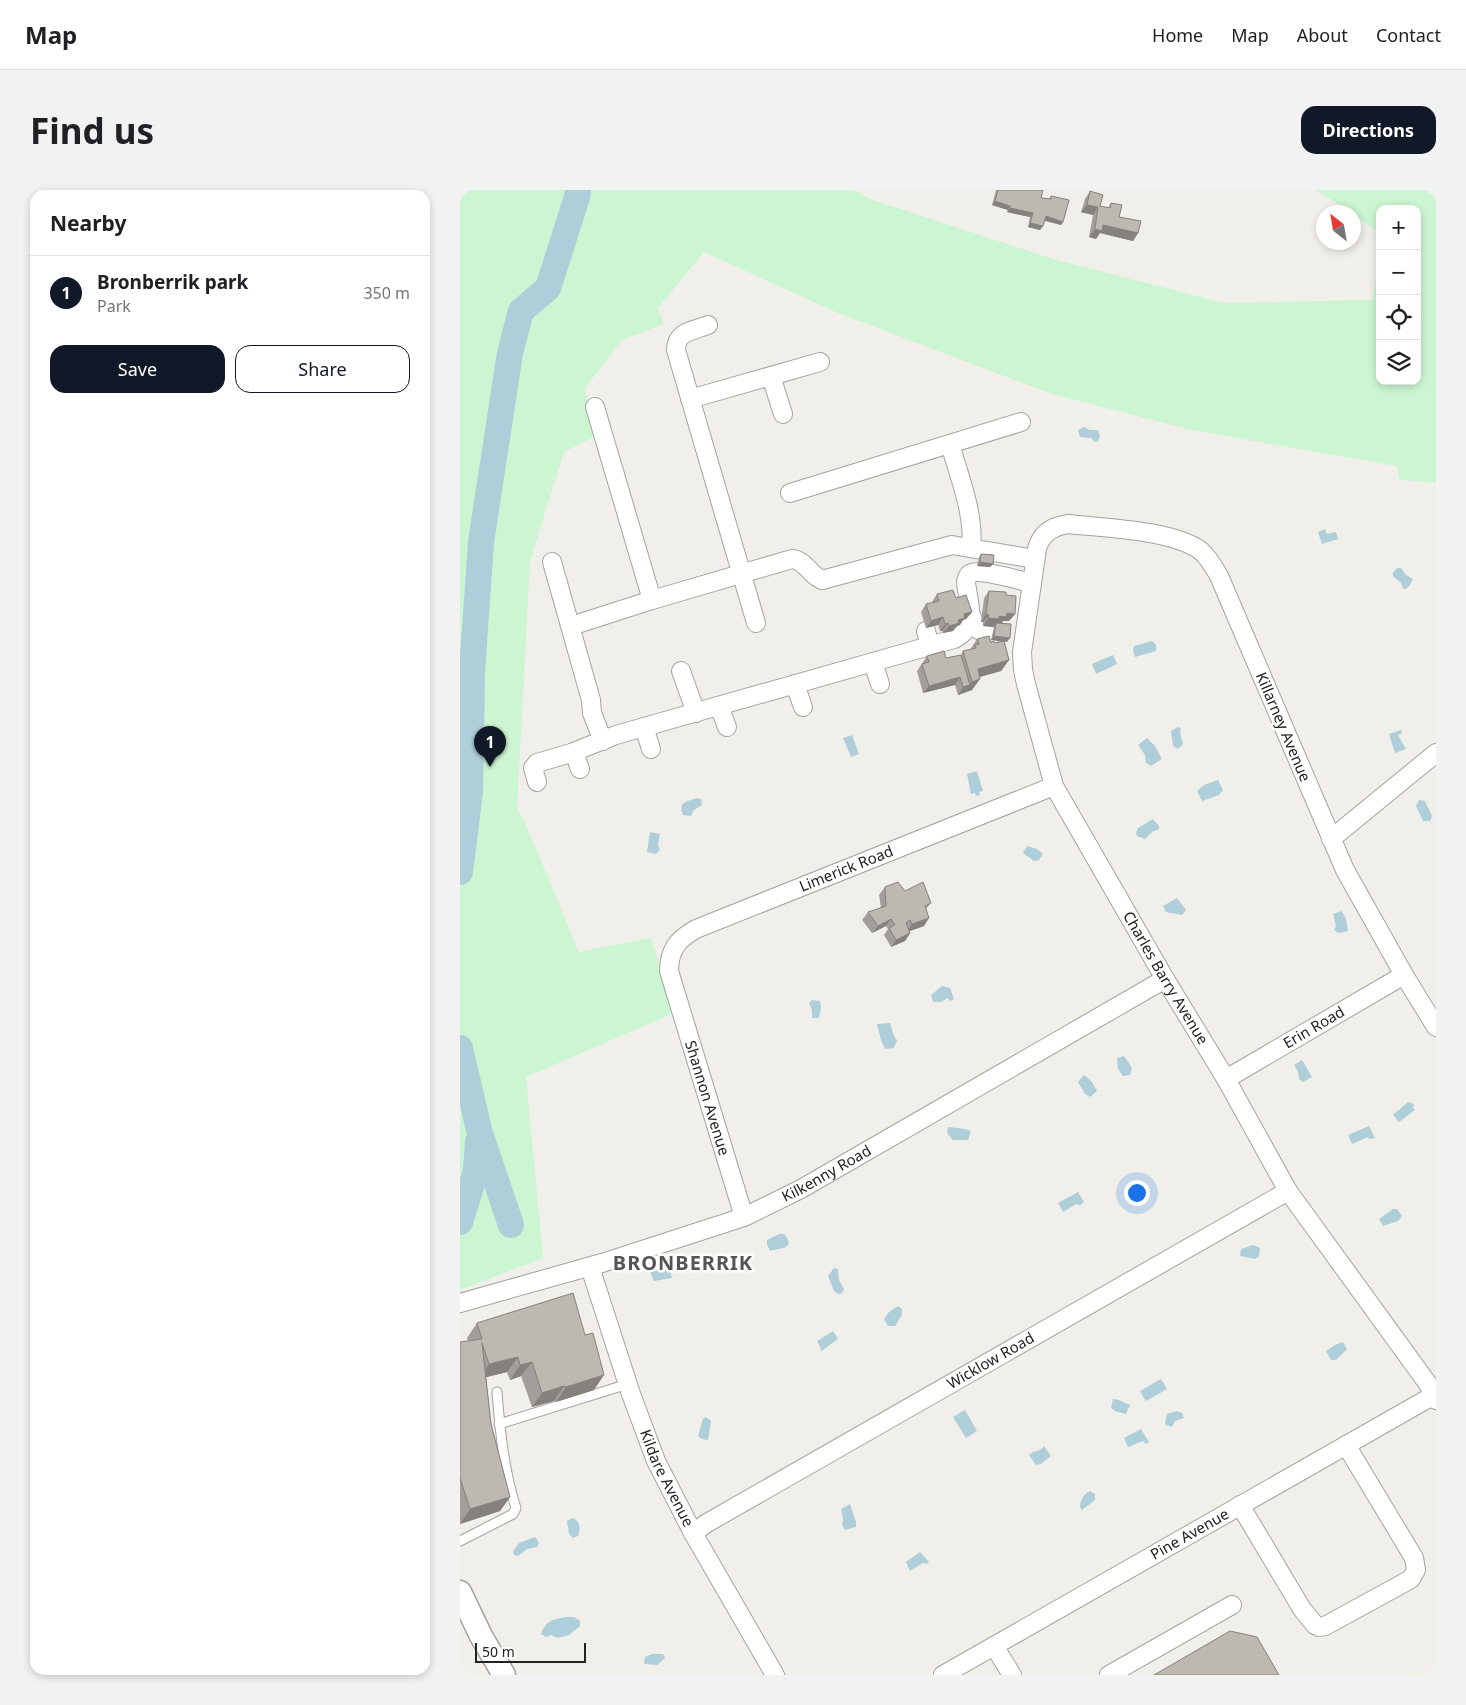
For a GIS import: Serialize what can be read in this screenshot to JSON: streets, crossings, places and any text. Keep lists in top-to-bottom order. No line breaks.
{"streets":{"street":["Killarney Avenue","Limerick Road","Charles Barry Avenue","Erin Road","Shannon Avenue","Kilkenny Road","Wicklow Road","Kildare Avenue","Pine Avenue"]},"crossings":[["Killarney Avenue","Charles Barry Avenue"],["Killarney Avenue","Erin Road"],["Limerick Road","Charles Barry Avenue"],["Limerick Road","Shannon Avenue"],["Charles Barry Avenue","Erin Road"],["Charles Barry Avenue","Kilkenny Road"],["Charles Barry Avenue","Wicklow Road"],["Charles Barry Avenue","Pine Avenue"],["Shannon Avenue","Kilkenny Road"],["Kilkenny Road","Kildare Avenue"],["Wicklow Road","Kildare Avenue"]],"districts":["BRONBERRIK"],"scale_bar":"50 m","north":"top left","page":{"header":"Map","nav":["Home","Map","About","Contact"],"buttons":["Directions",["Save","Share"]],"title":"Find us","heading":"Nearby","map_buttons":["+","−"],"list":[{"mark":"1","name":"Bronberrik park","note":"Park","value":"350 m"}],"pins":"1","scale":"50 m"}}
